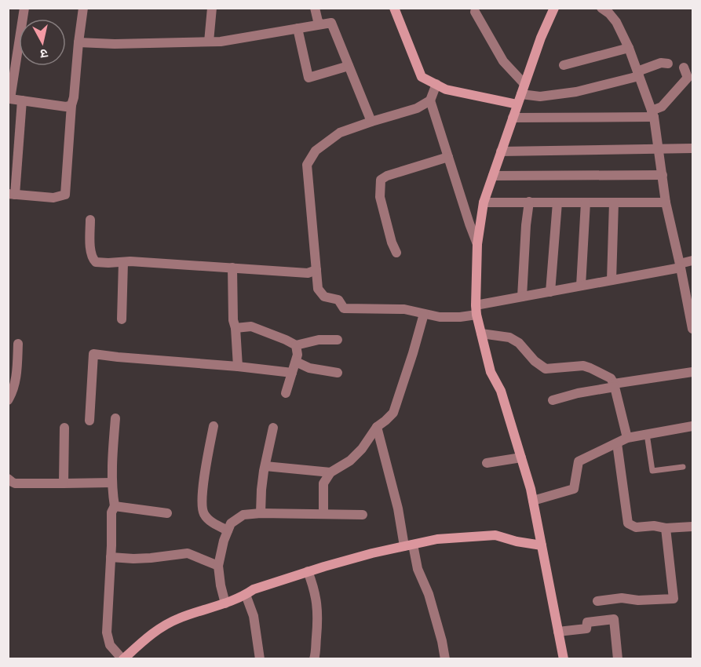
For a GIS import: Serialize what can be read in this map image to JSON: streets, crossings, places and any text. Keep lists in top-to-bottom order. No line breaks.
{"north":"bottom"}
